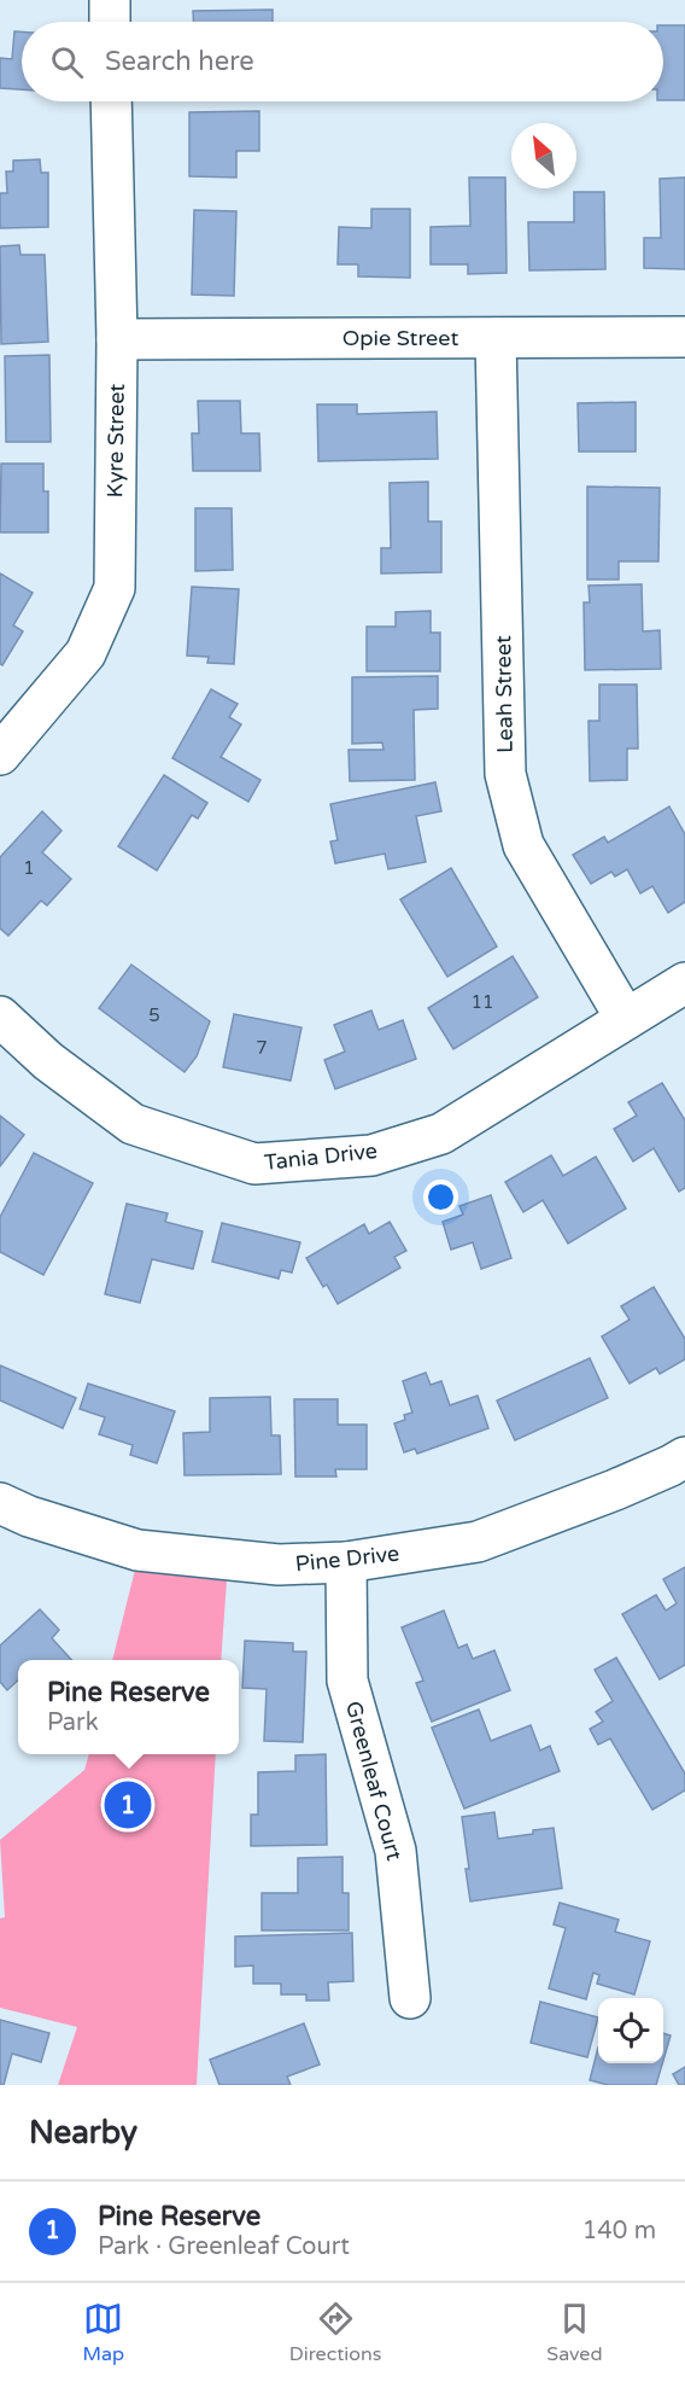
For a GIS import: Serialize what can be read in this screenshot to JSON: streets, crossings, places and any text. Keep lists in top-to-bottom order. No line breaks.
{"streets":{"street":["Opie Street","Kyre Street","Leah Street","Tania Drive","Pine Drive","Greenleaf Court"]},"crossings":[["Opie Street","Kyre Street"],["Opie Street","Leah Street"],["Leah Street","Tania Drive"],["Pine Drive","Greenleaf Court"]],"house_numbers":["1","11","5","7"],"north":"top left","page":{"search":"Search here","popup":["Pine Reserve","Park"],"pins":"1","heading":"Nearby","list":[{"mark":"1","name":"Pine Reserve","note":"Park · Greenleaf Court","value":"140 m"}],"nav":["Map","Directions","Saved"]}}
